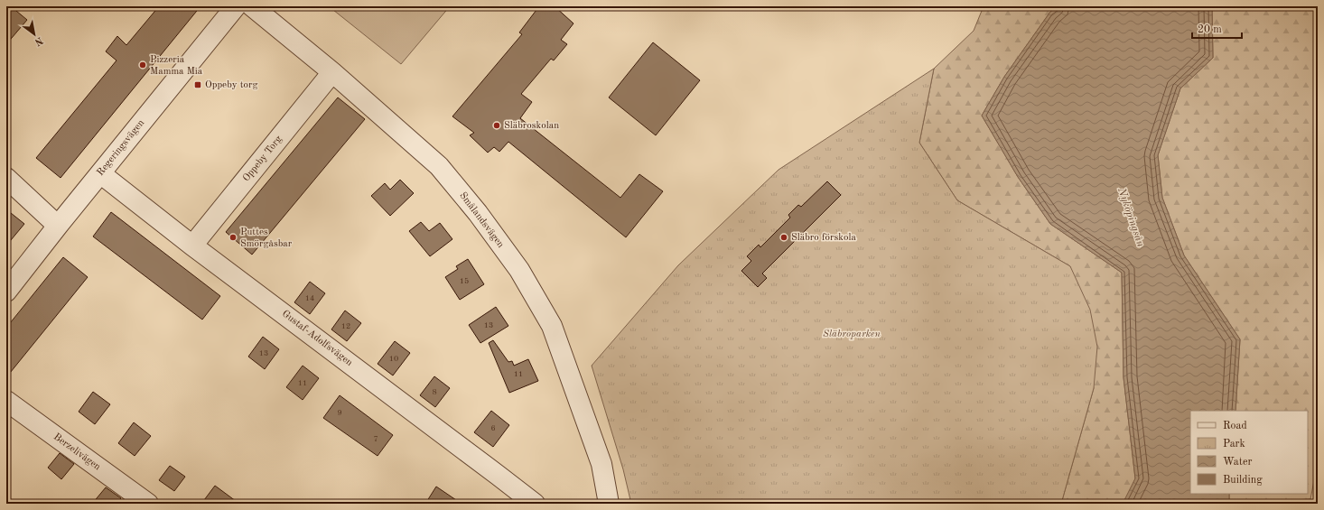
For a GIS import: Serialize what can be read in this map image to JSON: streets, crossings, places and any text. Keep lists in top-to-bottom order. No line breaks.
{"streets":{"street":["Regeringsvägen","Oppeby Torg","Smålandsvägen","Gustaf-Adolfsvägen","Berzelivägen"]},"crossings":[["Regeringsvägen","Gustaf-Adolfsvägen"],["Oppeby Torg","Smålandsvägen"],["Oppeby Torg","Gustaf-Adolfsvägen"]],"water":["Nyköpingsån"],"parks":["Släbroparken"],"places":{"other":["Pizzeria Mamma Mia","Släbroskolan","Puttes Smörgåsbar","Släbro förskola"],"transit":["Oppeby torg"]},"house_numbers":["15","14","13","12","13","10","11","11","8","9","6","7"],"legend":["Road","Park","Water","Building"],"scale_bar":"20 m","north":"bottom right"}
